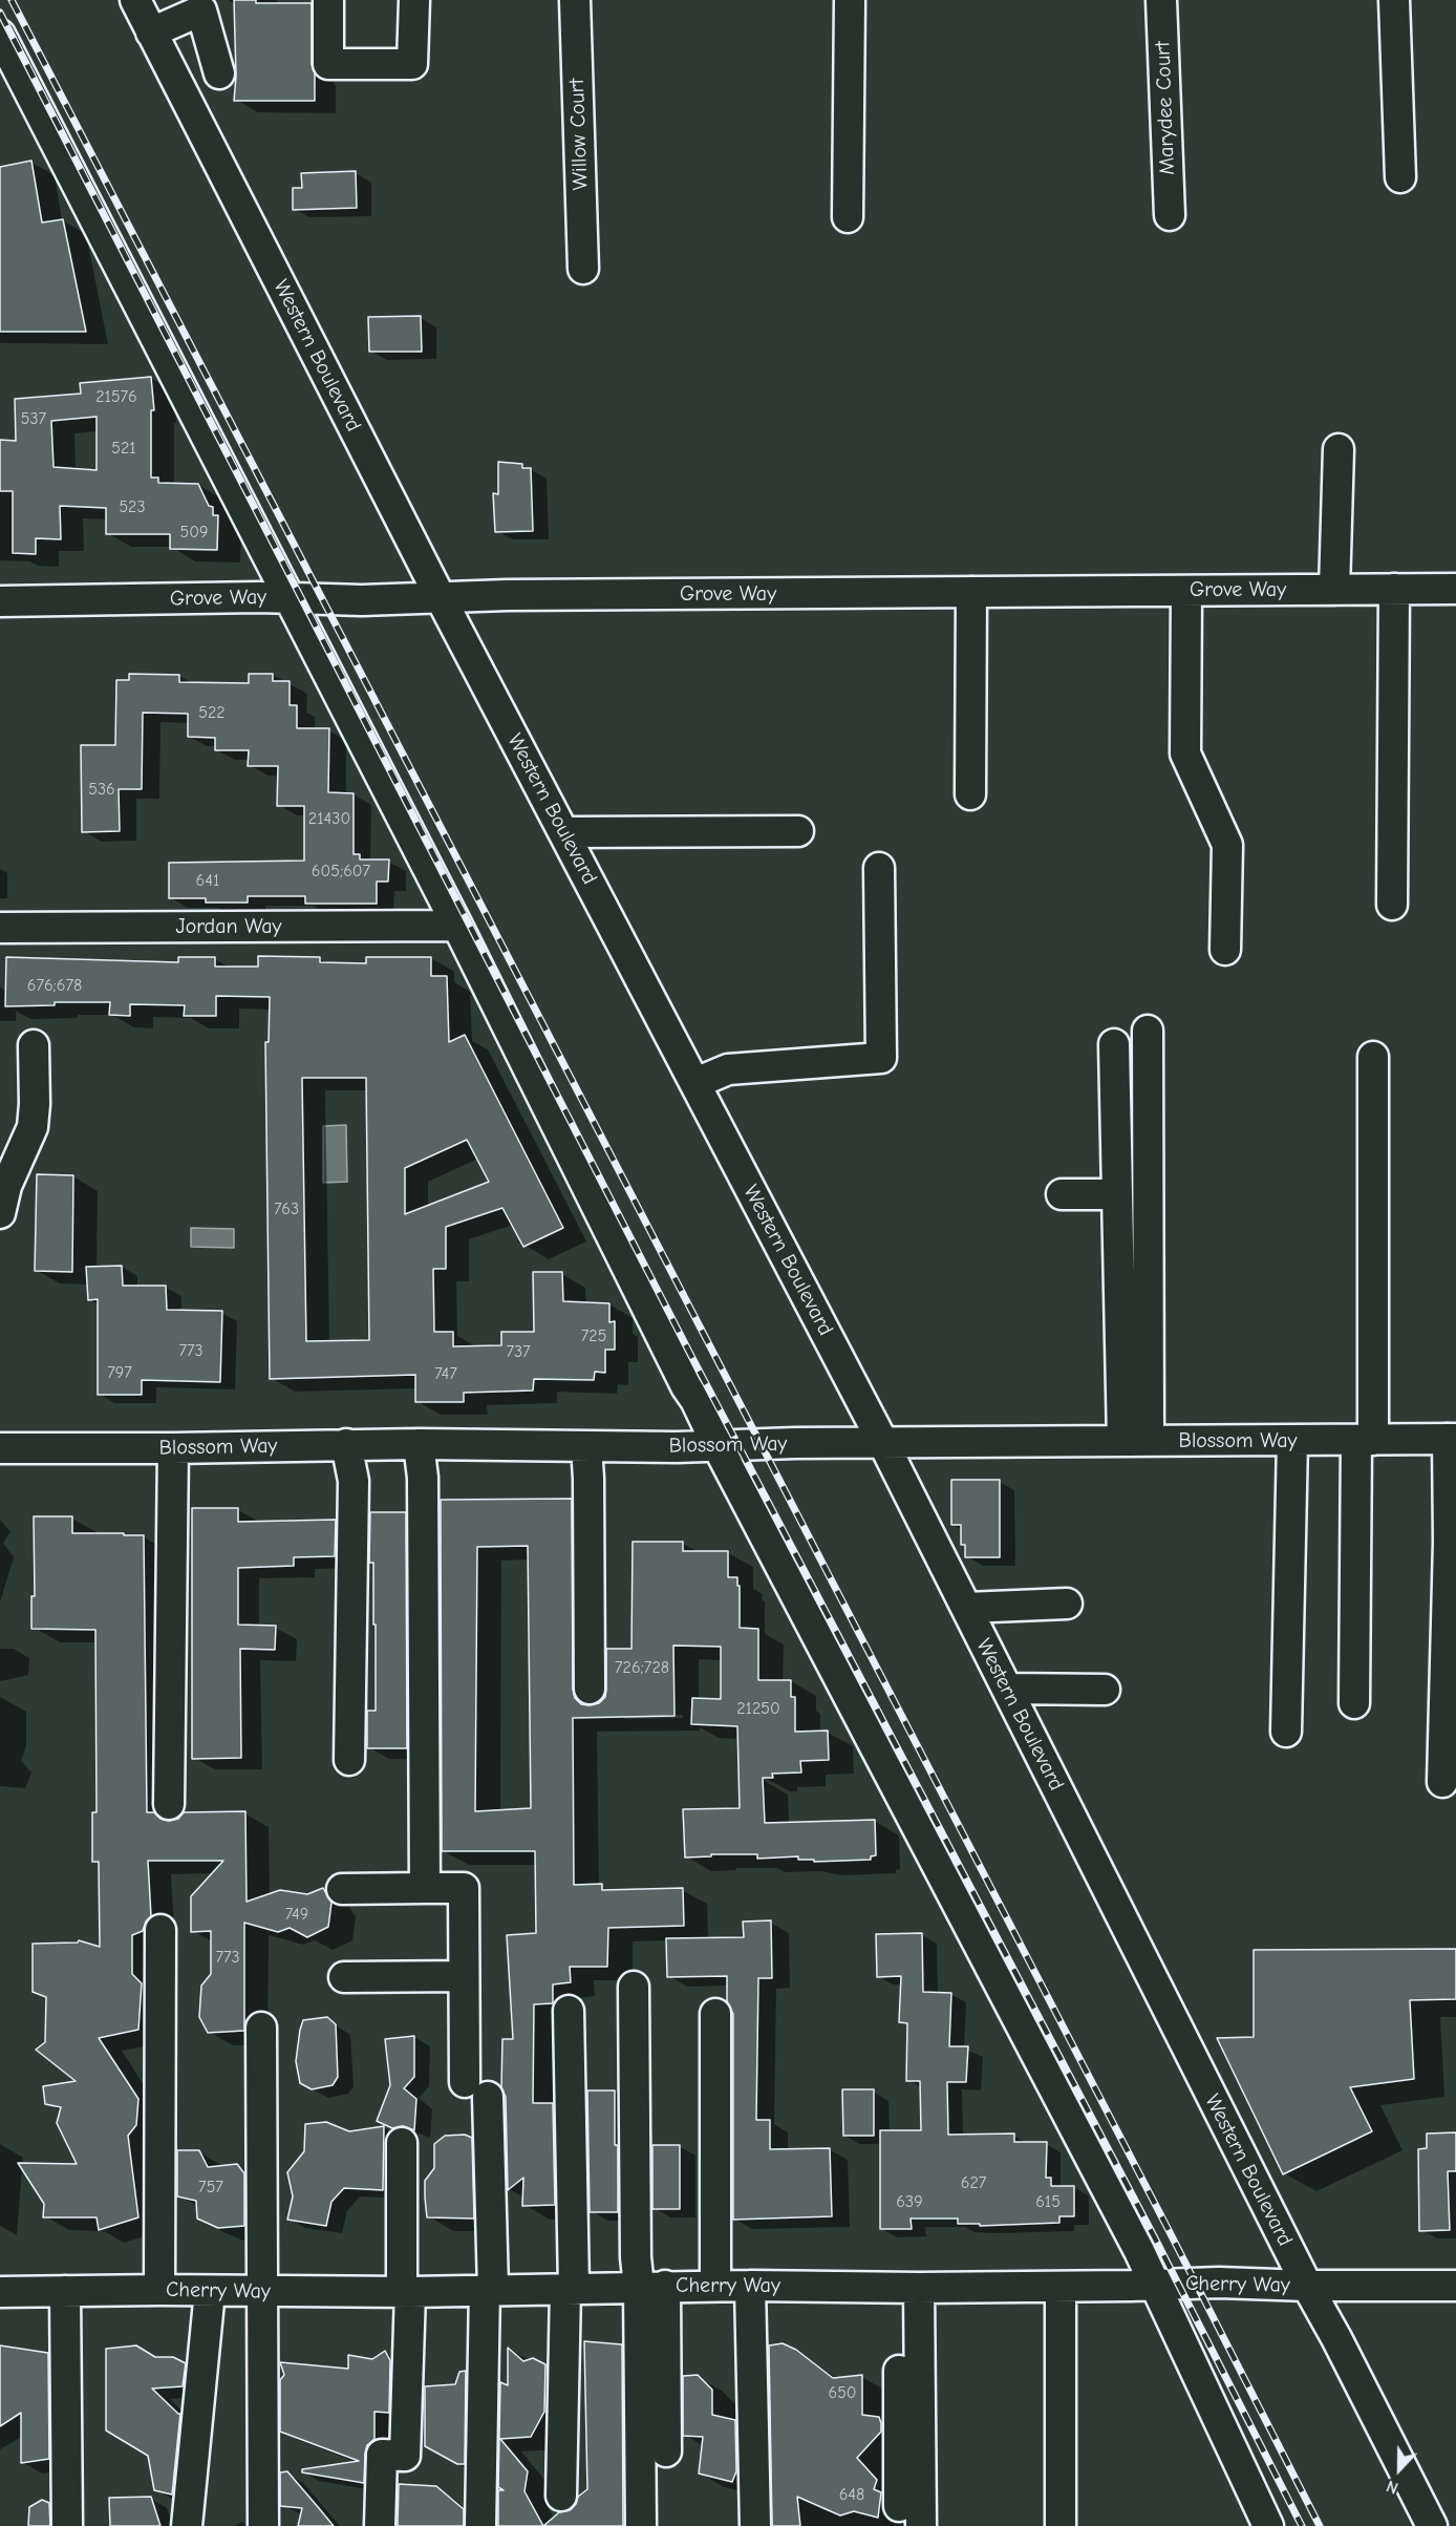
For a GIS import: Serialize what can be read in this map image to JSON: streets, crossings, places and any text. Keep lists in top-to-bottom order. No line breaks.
{"streets":{"street":["Marydee Court","Willow Court","Western Boulevard","Grove Way","Jordan Way","Blossom Way","Cherry Way"]},"crossings":[["Western Boulevard","Grove Way"],["Western Boulevard","Blossom Way"],["Western Boulevard","Cherry Way"]],"house_numbers":["21576","537","521","523","509","522","536","21430","605;607","641","676;678","763","725","773","737","797","747","726;728","21250","749","773","627","757","639","615","650","648"],"north":"bottom"}
